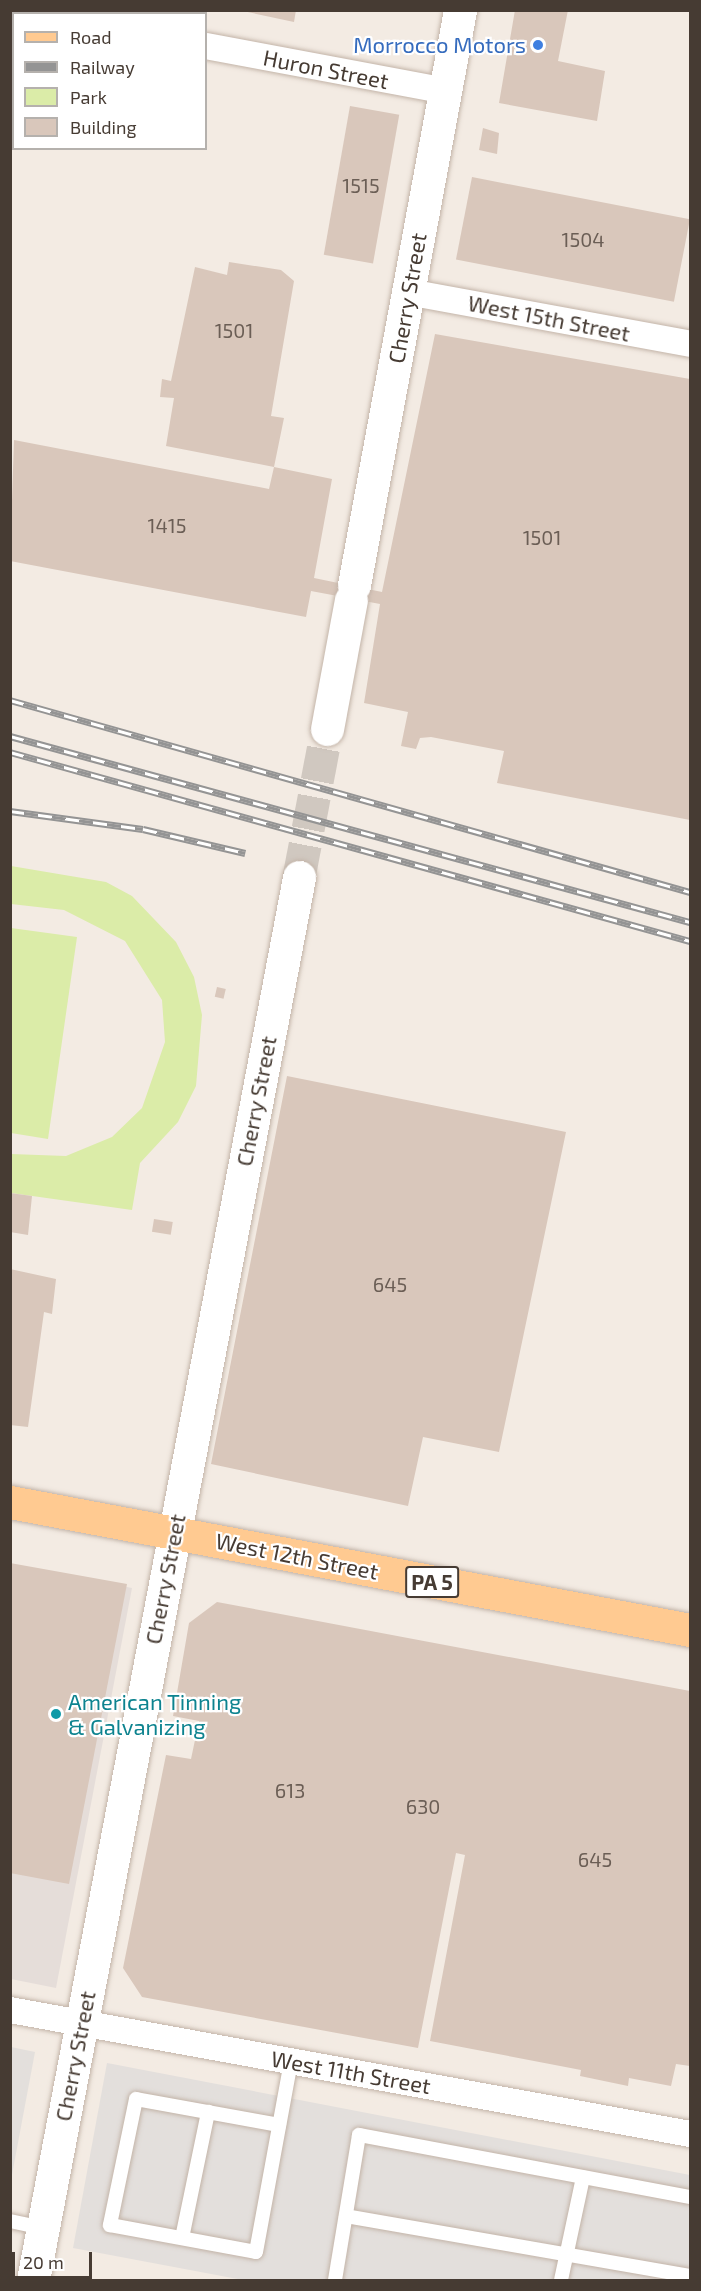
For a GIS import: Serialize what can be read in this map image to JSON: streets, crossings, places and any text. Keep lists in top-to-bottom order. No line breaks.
{"streets":{"main road":["West 12th Street","PA 5"],"street":["Huron Street","Cherry Street","West 15th Street","West 11th Street"]},"crossings":[["Huron Street","Cherry Street"],["Cherry Street","West 15th Street"],["Cherry Street","West 12th Street"],["Cherry Street","West 11th Street"]],"places":["Morrocco Motors","American Tinning & Galvanizing"],"house_numbers":["1515","1504","1501","1415","1501","645","613","630","645"],"legend":["Road","Railway","Park","Building"],"scale_bar":"20 m"}
